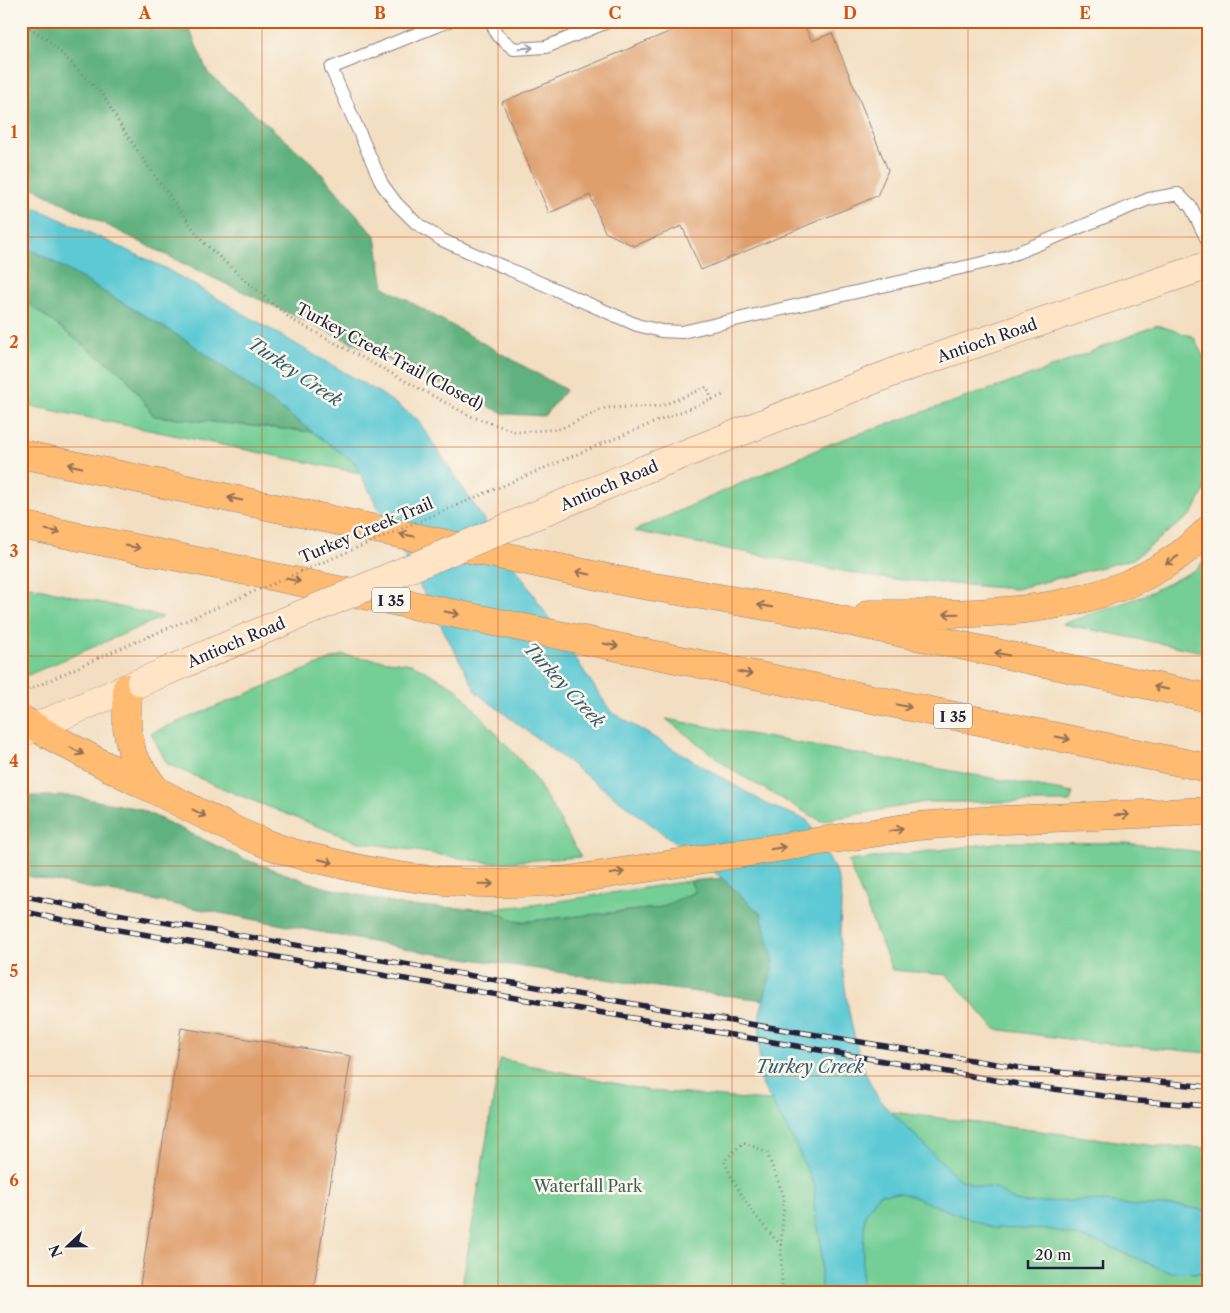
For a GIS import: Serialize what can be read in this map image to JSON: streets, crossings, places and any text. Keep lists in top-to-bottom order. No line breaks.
{"streets":{"highway":["I 35"],"main road":["Antioch Road"],"path":["Turkey Creek Trail (Closed)","Turkey Creek Trail"]},"crossings":[["Turkey Creek Trail (Closed)","Turkey Creek Trail"]],"water":["Turkey Creek"],"parks":["Waterfall Park"],"scale_bar":"20 m","north":"left","grid":{"columns":["A","B","C","D","E"],"rows":["1","2","3","4","5","6"]}}
